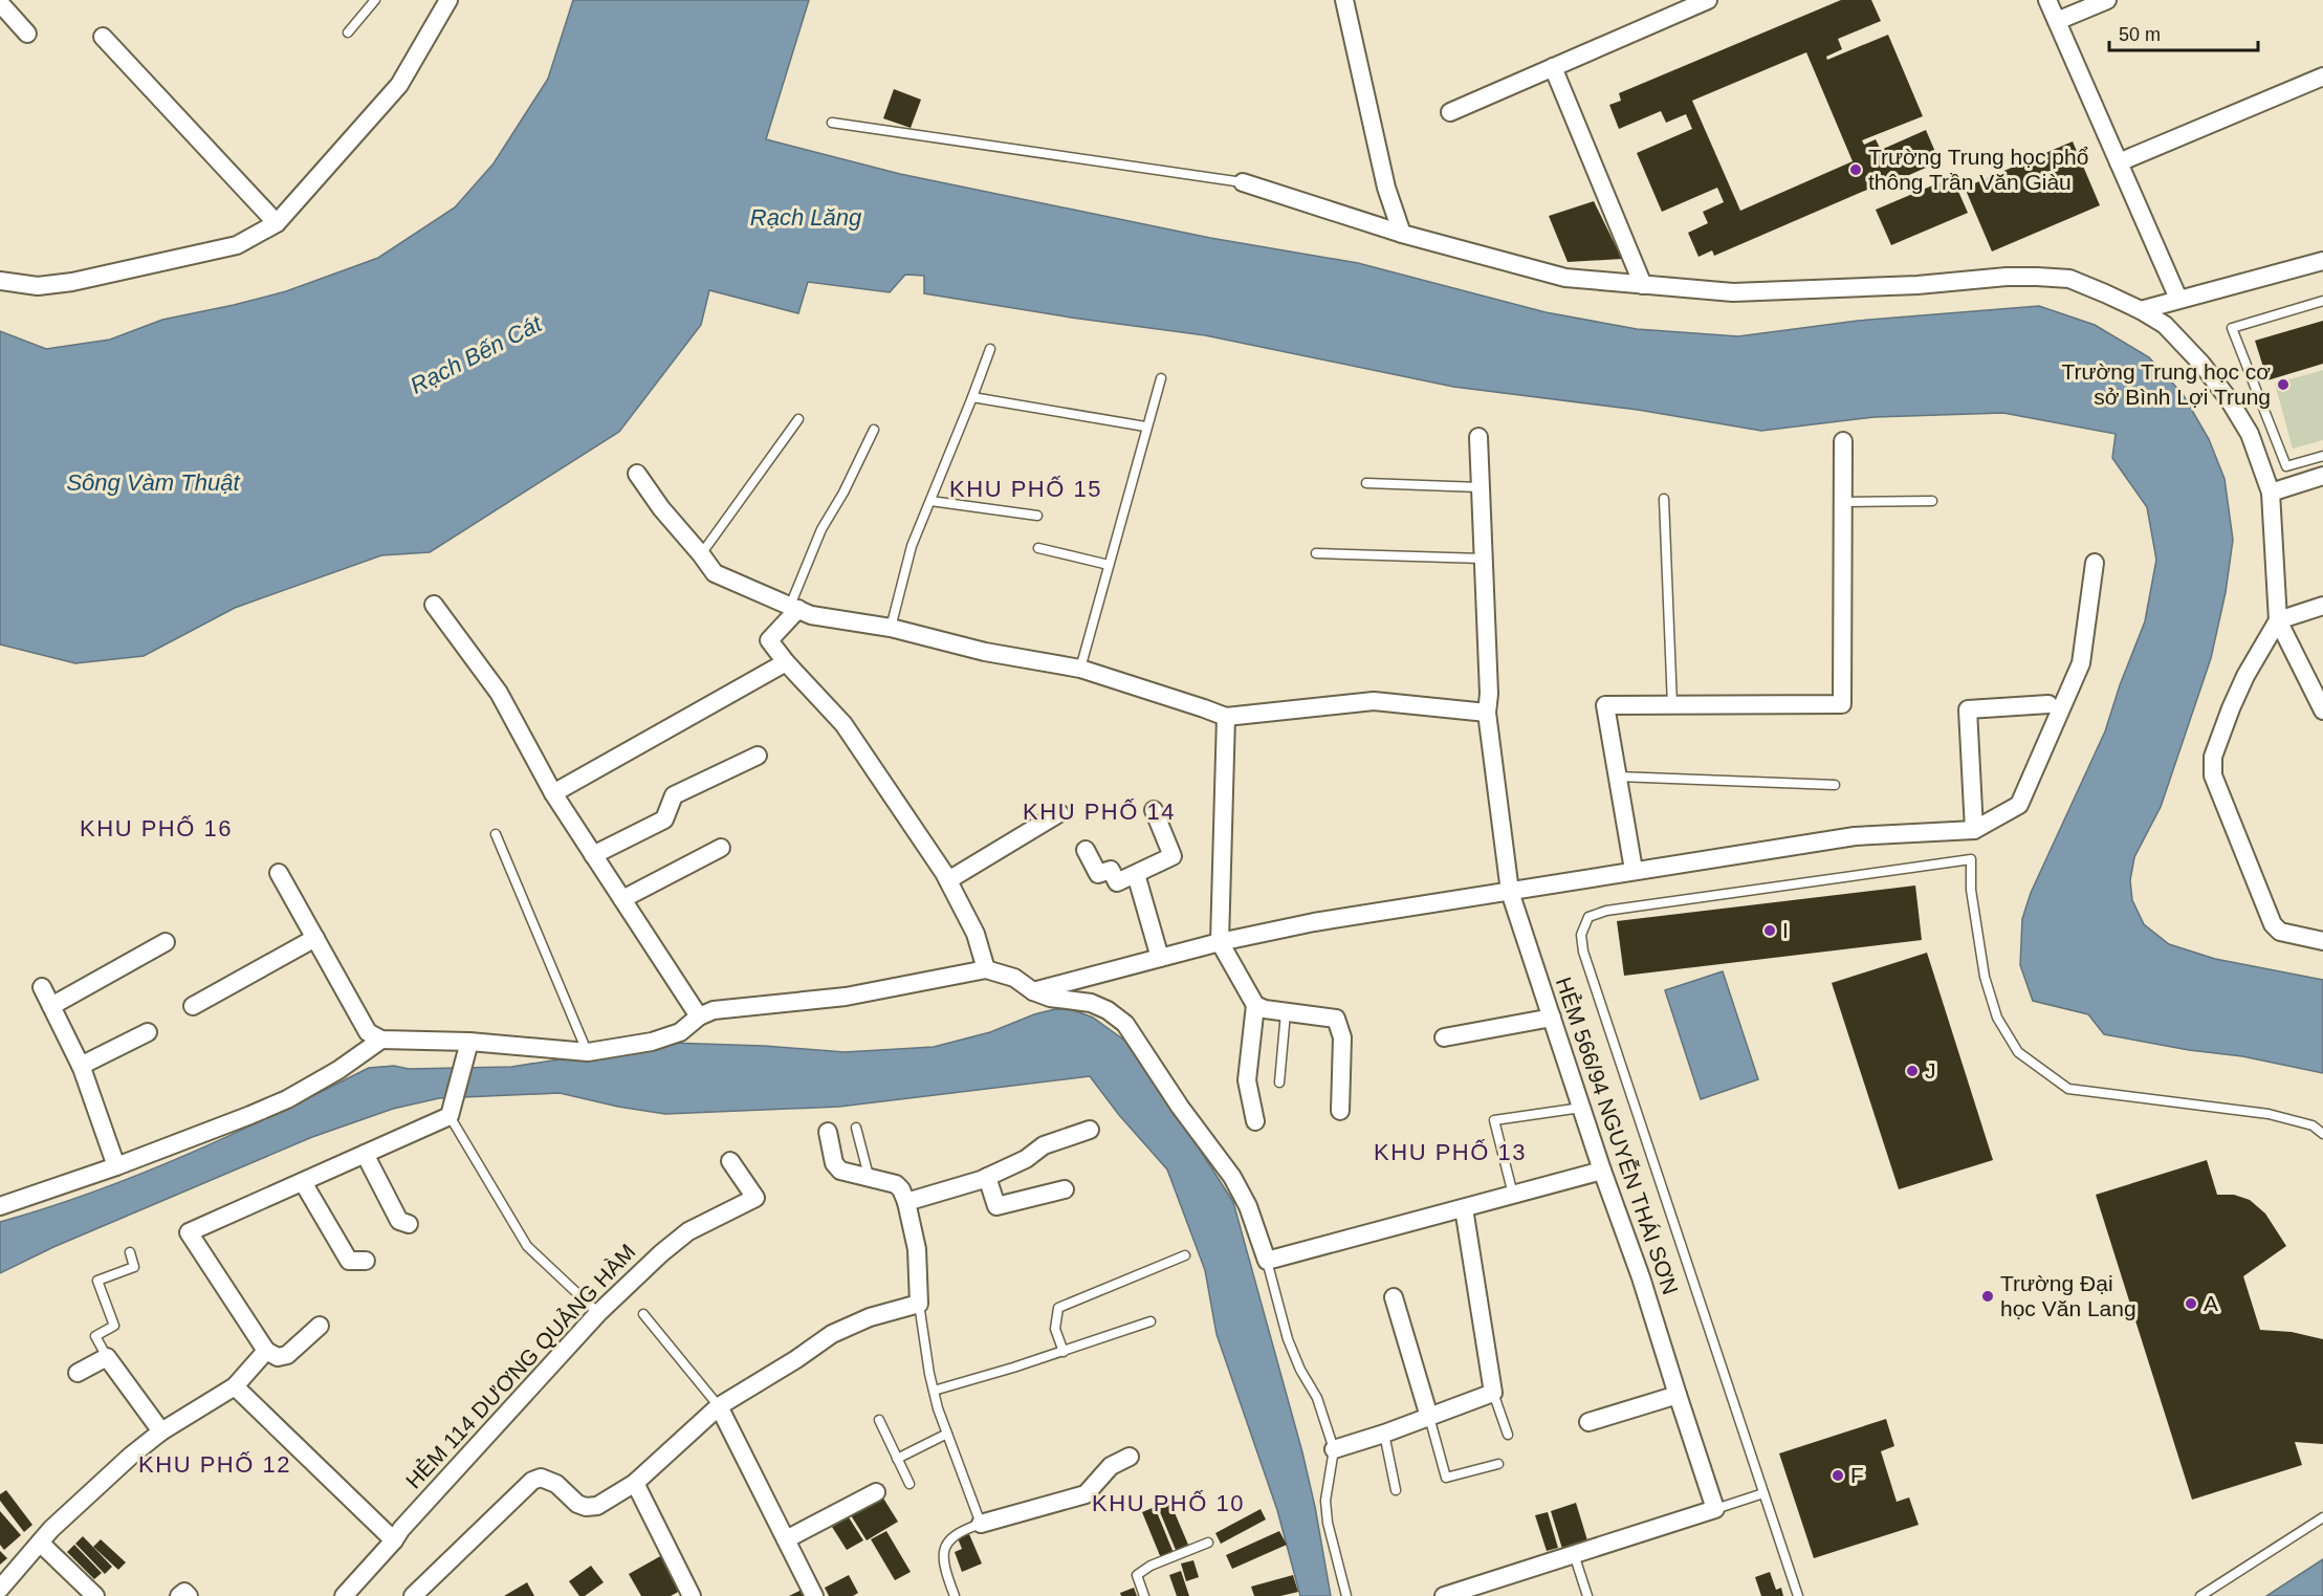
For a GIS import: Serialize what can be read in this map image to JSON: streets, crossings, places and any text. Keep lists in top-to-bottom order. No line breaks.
{"streets":{"street":["HẺM 566/94 NGUYỄN THÁI SƠN","HẺM 114 DƯƠNG QUẢNG HÀM"]},"districts":["KHU PHỐ 15","KHU PHỐ 14","KHU PHỐ 16","KHU PHỐ 13","KHU PHỐ 12","KHU PHỐ 10"],"water":["Rạch Lăng","Rạch Bến Cát","Sông Vàm Thuật"],"places":["Trường Trung học phổ thông Trần Văn Giàu","Trường Trung học cơ sở Bình Lợi Trung","I","J","Trường Đại học Văn Lang","A","F"],"scale_bar":"50 m"}
